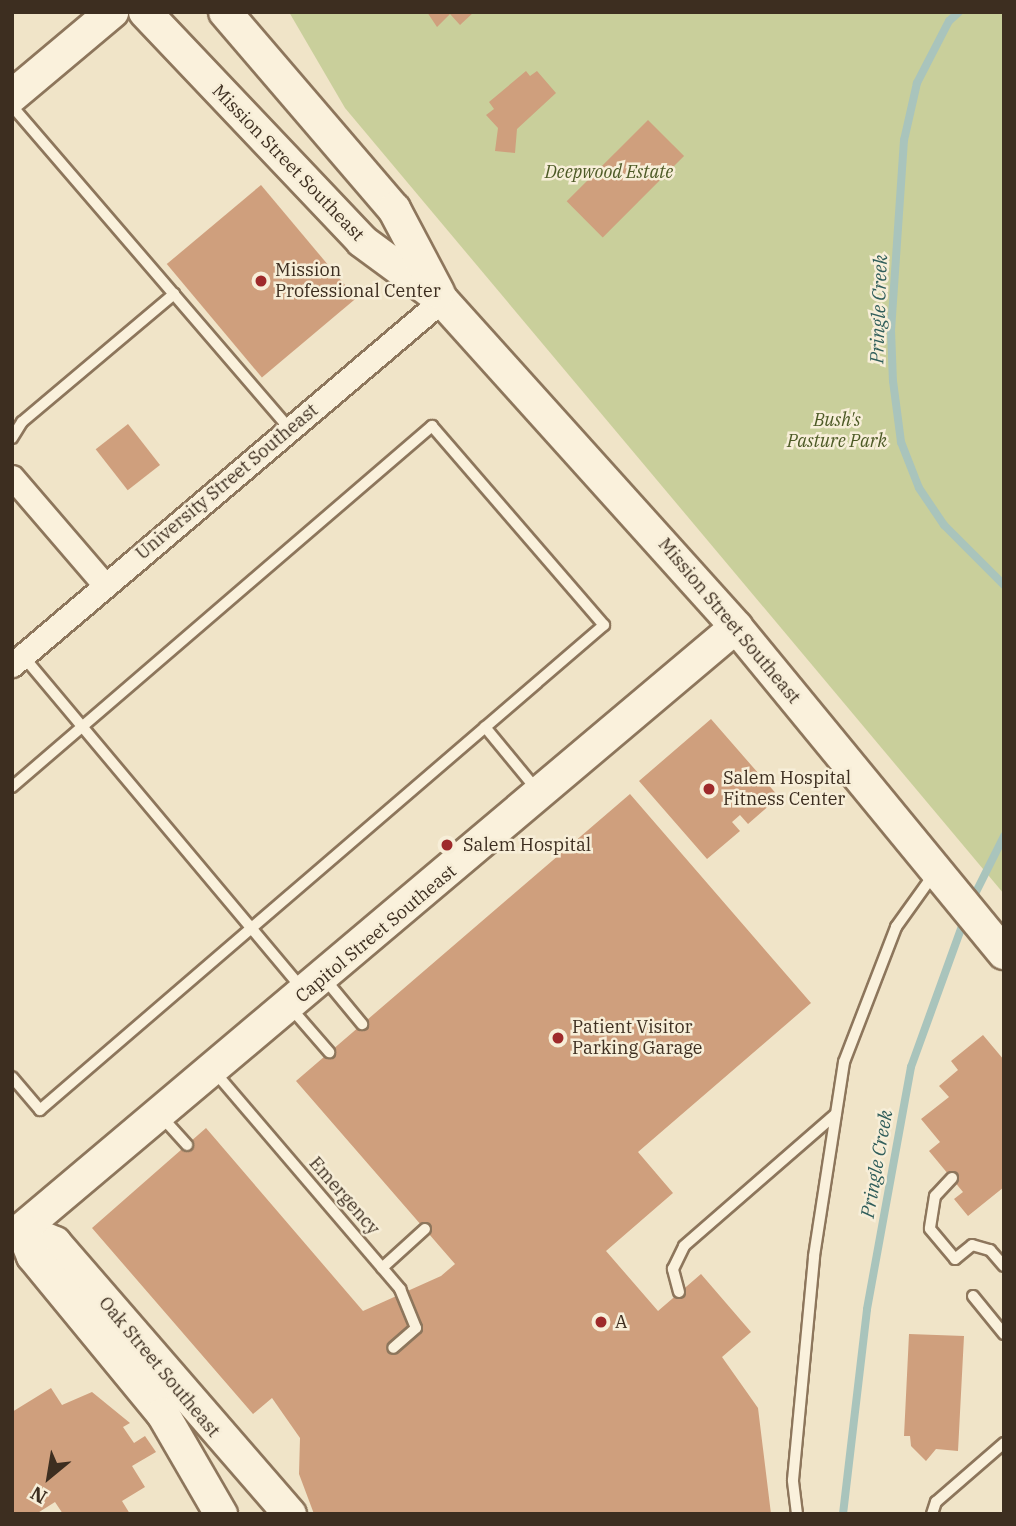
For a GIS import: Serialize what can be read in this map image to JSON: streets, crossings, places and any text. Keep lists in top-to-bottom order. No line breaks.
{"streets":{"main road":["Mission Street Southeast","Capitol Street Southeast","Oak Street Southeast"],"street":["University Street Southeast"],"lane":["Emergency"]},"crossings":[["Mission Street Southeast","University Street Southeast"],["Mission Street Southeast","Capitol Street Southeast"],["Capitol Street Southeast","Emergency"],["Capitol Street Southeast","Oak Street Southeast"]],"water":["Pringle Creek"],"parks":["Deepwood Estate","Bush's Pasture Park"],"places":["Mission Professional Center","Salem Hospital Fitness Center","Salem Hospital","Patient Visitor Parking Garage","A"],"north":"bottom left"}
